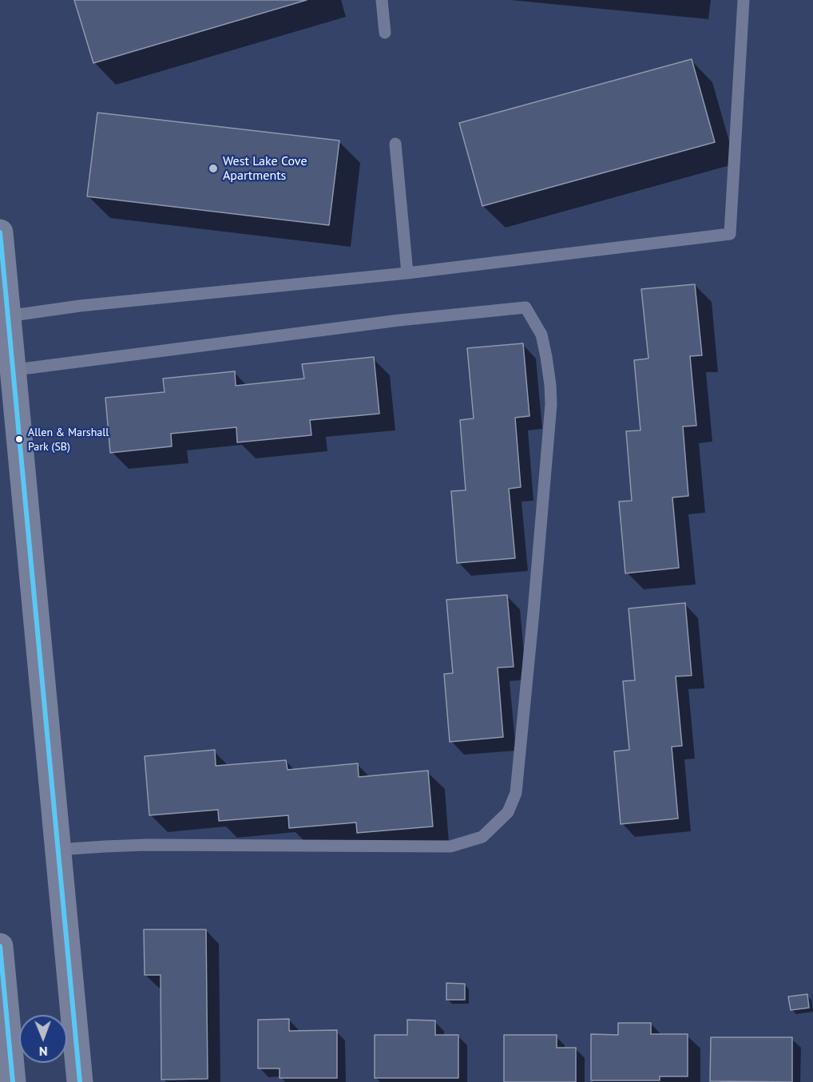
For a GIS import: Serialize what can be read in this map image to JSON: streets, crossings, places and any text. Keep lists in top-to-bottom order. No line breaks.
{"places":["West Lake Cove Apartments","Allen & Marshall Park (SB)"],"north":"bottom"}
